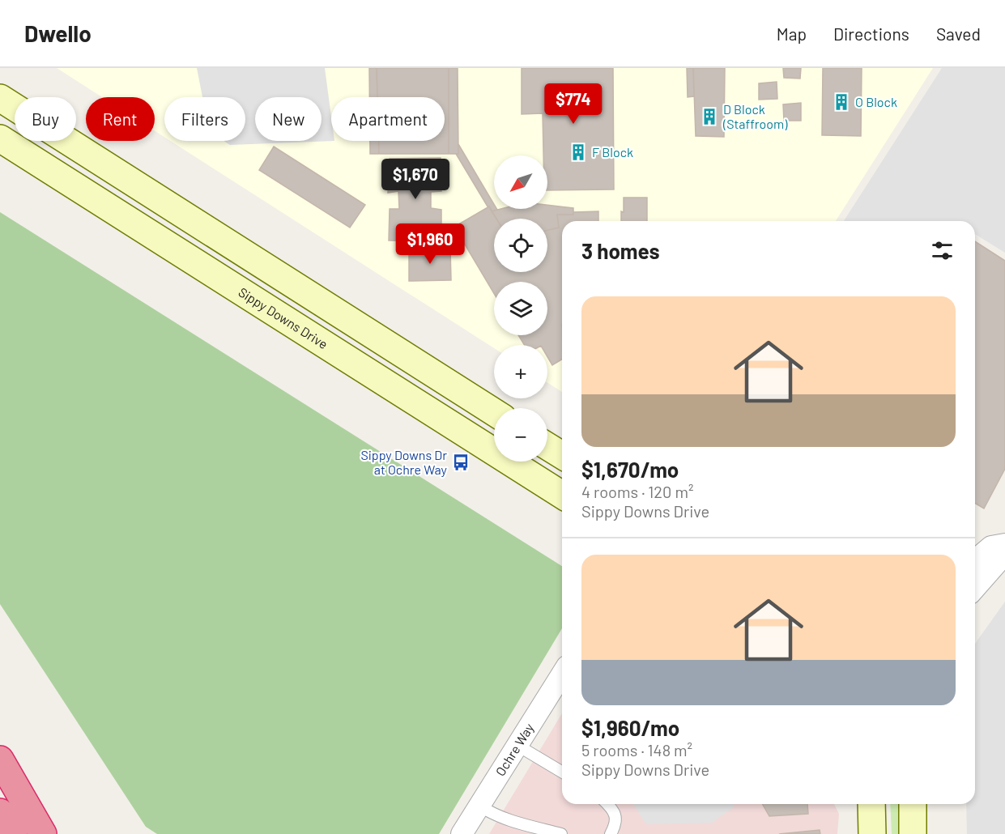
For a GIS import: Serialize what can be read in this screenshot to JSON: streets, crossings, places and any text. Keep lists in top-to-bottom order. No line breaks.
{"streets":{"main road":["Sippy Downs Drive"],"street":["Ochre Way"]},"places":{"building":["O Block","D Block (Staffroom)","F Block"],"bus stop":["Sippy Downs Dr at Ochre Way"]},"north":"bottom left","page":{"header":"Dwello","nav":["Map","Directions","Saved"],"price":["$774","$1,670","$1,960"],"chip":["Buy","Rent","Filters","New","Apartment"],"map_buttons":["+","−"],"heading":"3 homes","list":[{"name":"$1,670/mo","note":"4 rooms · 120 m² · Sippy Downs Drive"},{"name":"$1,960/mo","note":"5 rooms · 148 m² · Sippy Downs Drive"}]}}
